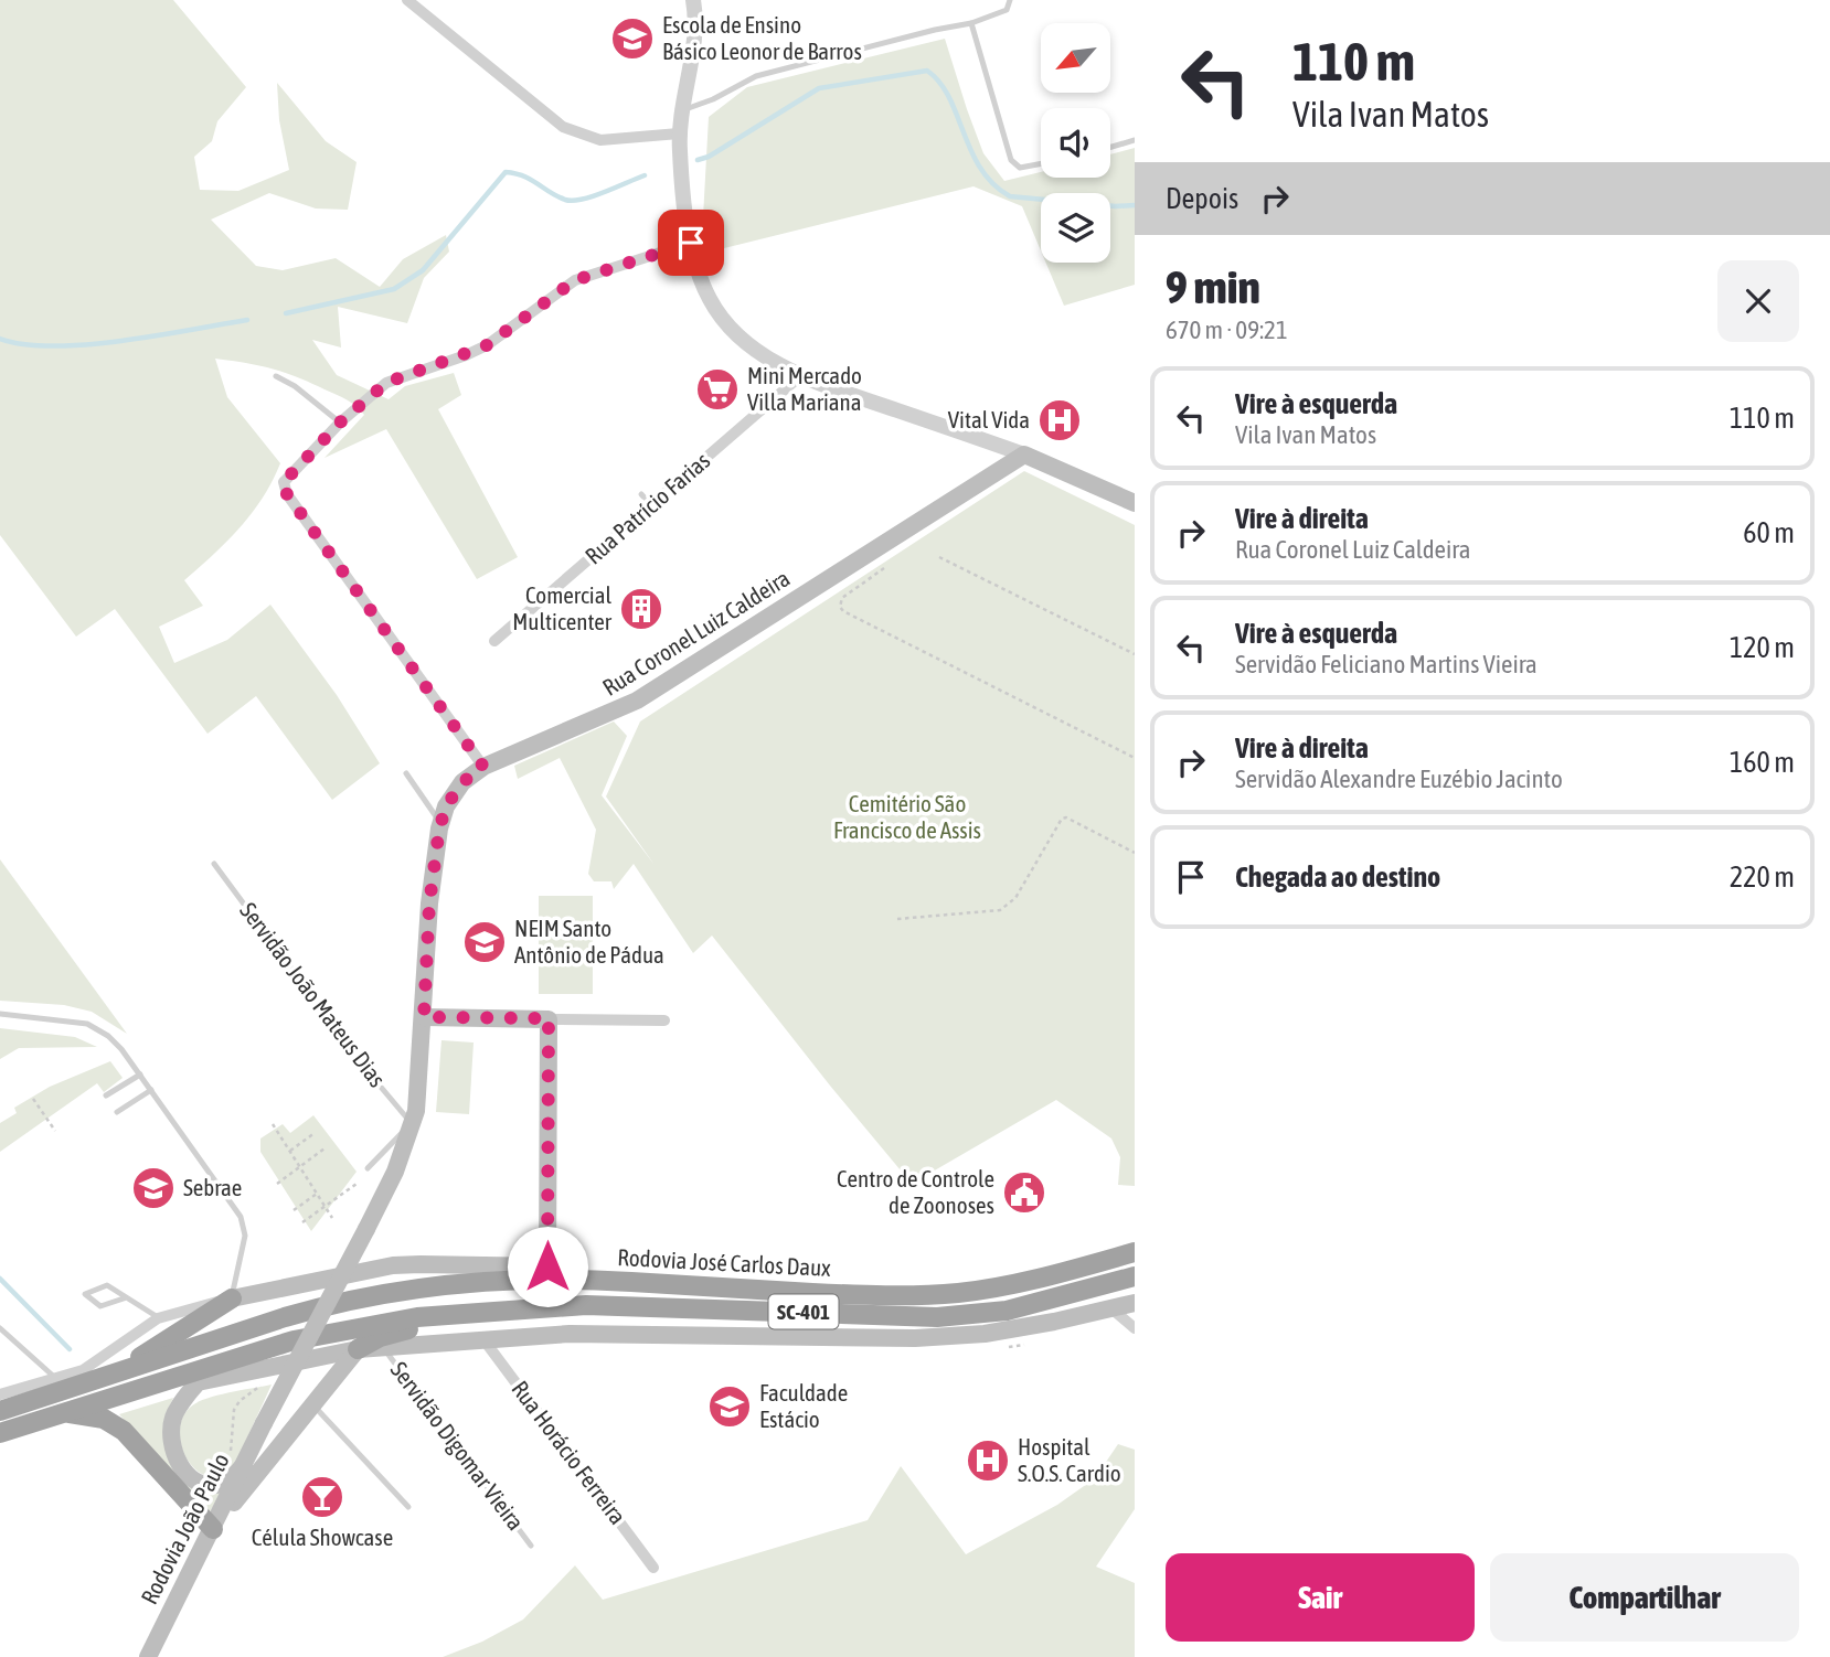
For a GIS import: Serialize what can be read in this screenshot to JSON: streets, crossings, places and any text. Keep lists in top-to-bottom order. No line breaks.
{"streets":{"highway":["Rodovia José Carlos Daux","SC-401"],"main road":["Rua Coronel Luiz Caldeira","Rodovia João Paulo"],"street":["Rua Patrício Farias","Rua Horácio Ferreira"],"lane":["Servidão João Mateus Dias","Servidão Digomar Vieira"]},"crossings":[["Rua Coronel Luiz Caldeira","Servidão João Mateus Dias"],["Rua Coronel Luiz Caldeira","Rodovia João Paulo"]],"parks":["Cemitério São Francisco de Assis"],"places":{"school or university":["Escola de Ensino Básico Leonor de Barros","NEIM Santo Antônio de Pádua","Sebrae","Faculdade Estácio"],"supermarket":["Mini Mercado Villa Mariana"],"hospital":["Vital Vida","Hospital S.O.S. Cardio"],"building":["Comercial Multicenter"],"public building":["Centro de Controle de Zoonoses"],"bar":["Célula Showcase"]},"north":"bottom left","page":{"turn":["110 m","Vila Ivan Matos"],"then":"Depois","heading":["9 min","670 m · 09:21"],"list":[{"name":"Vire à esquerda","note":"Vila Ivan Matos","value":"110 m"},{"name":"Vire à direita","note":"Rua Coronel Luiz Caldeira","value":"60 m"},{"name":"Vire à esquerda","note":"Servidão Feliciano Martins Vieira","value":"120 m"},{"name":"Vire à direita","note":"Servidão Alexandre Euzébio Jacinto","value":"160 m"},{"name":"Chegada ao destino","value":"220 m"}],"buttons":["Sair","Compartilhar"]}}
